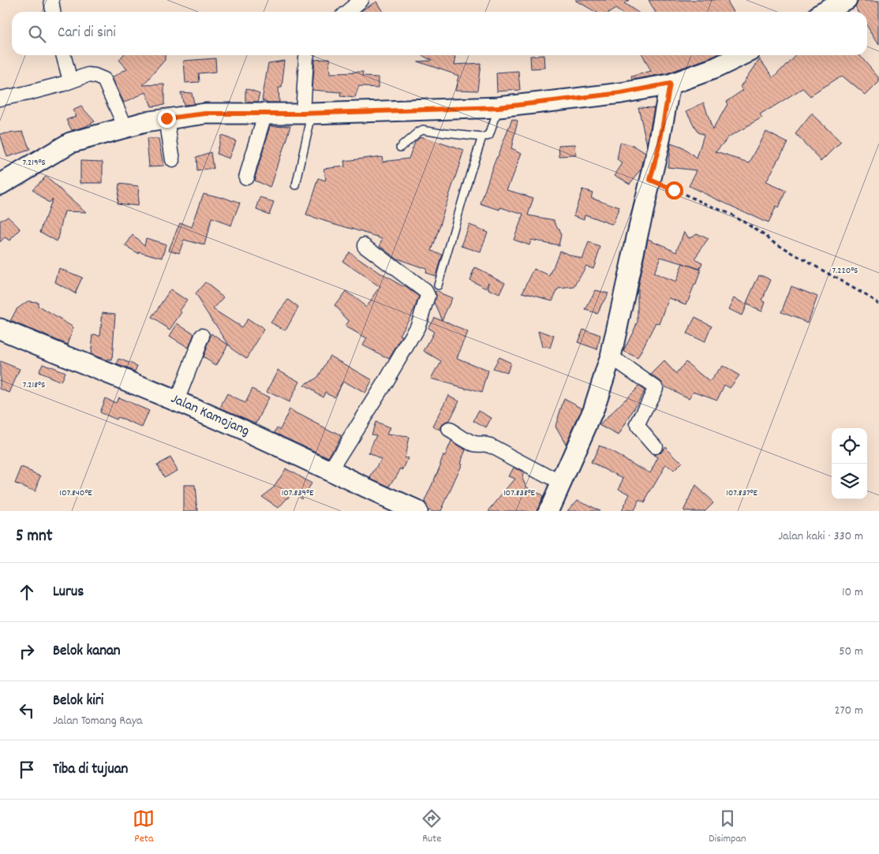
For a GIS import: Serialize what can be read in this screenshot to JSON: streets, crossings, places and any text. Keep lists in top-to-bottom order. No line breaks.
{"streets":{"main road":["Jalan Kamojang"]},"page":{"search":"Cari di sini","heading":["5 mnt","Jalan kaki · 330 m"],"list":[["Lurus","10 m"],["Belok kanan","50 m"],["Belok kiri","Jalan Tomang Raya","270 m"],"Tiba di tujuan"],"nav":["Peta","Rute","Disimpan"]},"coordinates":["7.219°S","7.220°S","7.218°S","107.840°E","107.839°E","107.838°E","107.837°E"]}
